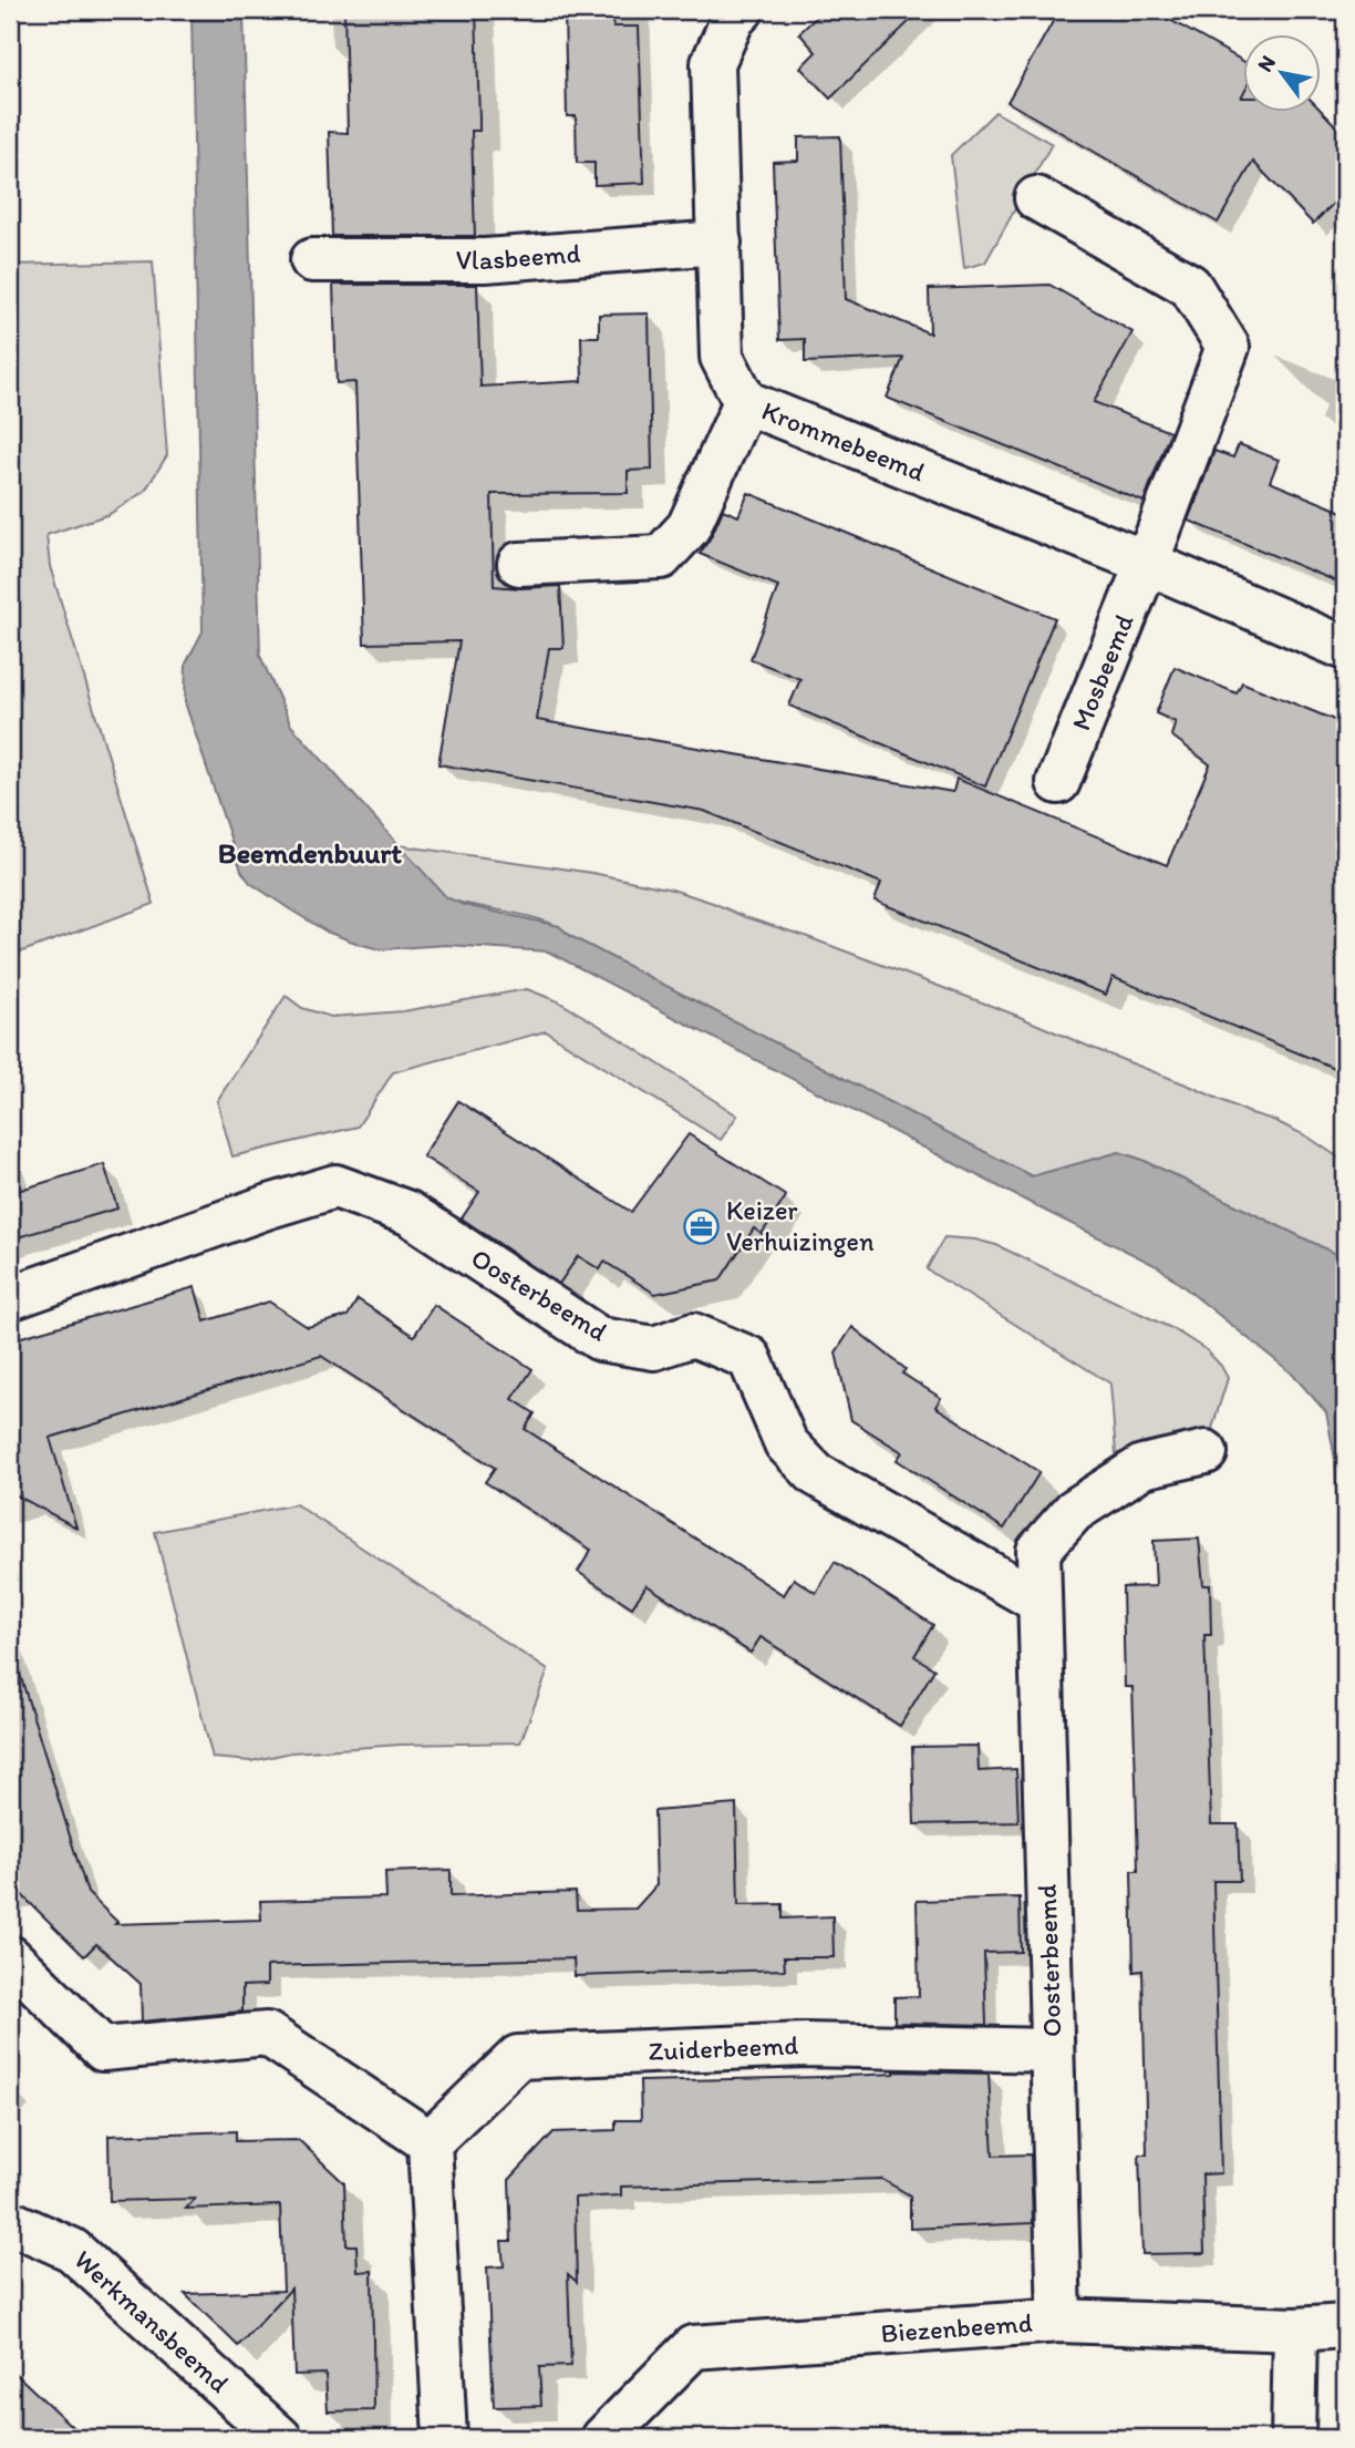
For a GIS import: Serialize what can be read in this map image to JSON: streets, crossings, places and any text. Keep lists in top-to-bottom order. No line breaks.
{"streets":{"street":["Vlasbeemd","Krommebeemd","Mosbeemd","Oosterbeemd","Zuiderbeemd","Werkmansbeemd","Biezenbeemd"]},"crossings":[["Vlasbeemd","Krommebeemd"],["Krommebeemd","Mosbeemd"],["Oosterbeemd","Zuiderbeemd"],["Oosterbeemd","Biezenbeemd"]],"districts":["Beemdenbuurt"],"places":{"office":["Keizer Verhuizingen"]},"north":"top left"}
